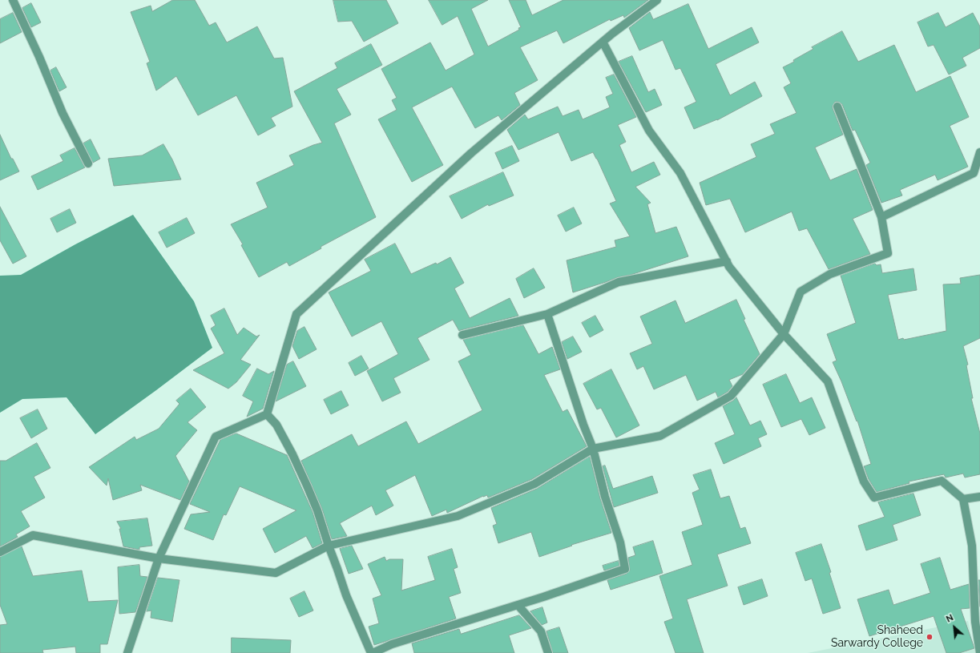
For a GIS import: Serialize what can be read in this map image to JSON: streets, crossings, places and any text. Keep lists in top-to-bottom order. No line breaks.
{"places":["Shaheed Sarwardy College"],"north":"top left"}
